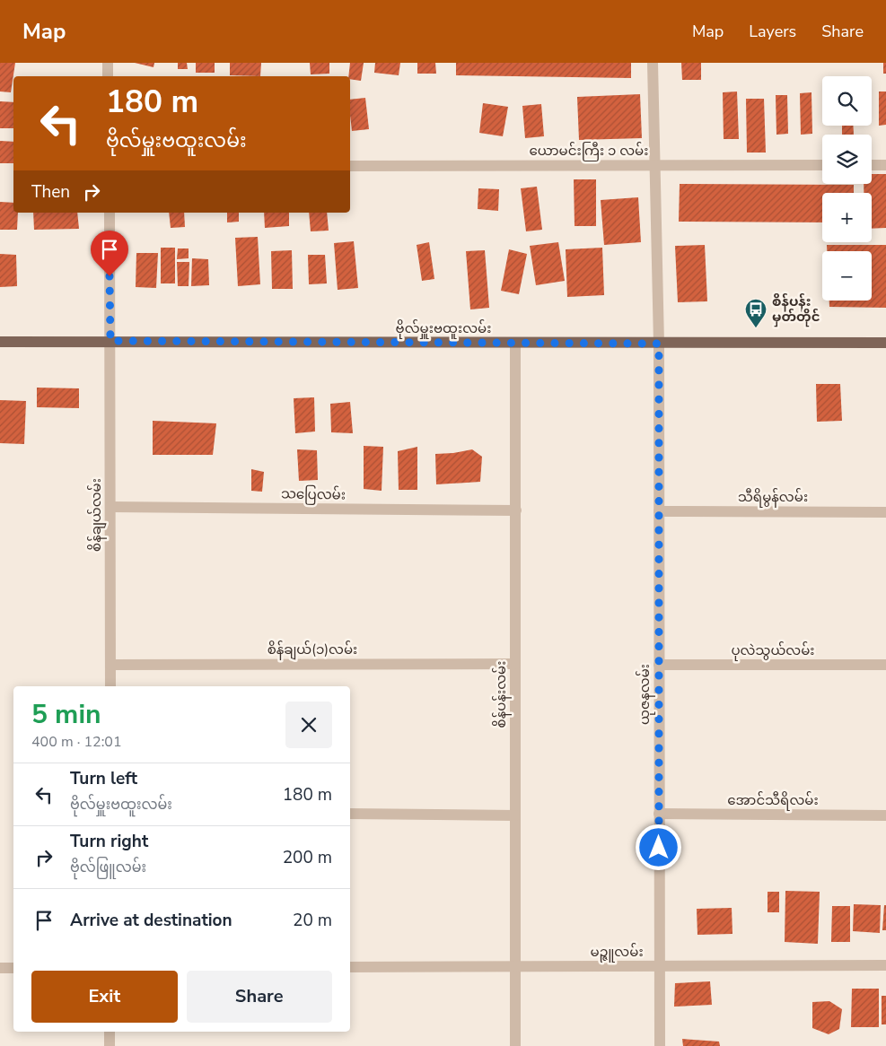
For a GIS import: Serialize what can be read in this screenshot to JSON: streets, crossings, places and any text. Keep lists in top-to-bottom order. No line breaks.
{"streets":{"main road":["ဗိုလ်မှူးဗထူးလမ်း"],"street":["ယောမင်းကြီး ၁ လမ်း","သပြေလမ်း","သီရိမွန်လမ်း","စိန်ချယ်လမ်း","စိန်ချယ်(၁)လမ်း","ပုလဲသွယ်လမ်း","စိန်ပန်းလမ်း","ယုဇနလမ်း","အောင်သီရိလမ်း","မဉ္ဇူလမ်း"]},"crossings":[["ယောမင်းကြီး ၁ လမ်း","ယုဇနလမ်း"],["ဗိုလ်မှူးဗထူးလမ်း","စိန်ချယ်လမ်း"],["ဗိုလ်မှူးဗထူးလမ်း","စိန်ပန်းလမ်း"],["ဗိုလ်မှူးဗထူးလမ်း","ယုဇနလမ်း"],["သပြေလမ်း","စိန်ချယ်လမ်း"],["သပြေလမ်း","စိန်ပန်းလမ်း"],["သီရိမွန်လမ်း","ယုဇနလမ်း"],["စိန်ချယ်လမ်း","စိန်ချယ်(၁)လမ်း"],["စိန်ချယ်(၁)လမ်း","စိန်ပန်းလမ်း"],["ပုလဲသွယ်လမ်း","ယုဇနလမ်း"],["စိန်ပန်းလမ်း","မဉ္ဇူလမ်း"],["ယုဇနလမ်း","အောင်သီရိလမ်း"],["ယုဇနလမ်း","မဉ္ဇူလမ်း"]],"places":{"bus stop":["စိန်ပန်း မှတ်တိုင်"]},"page":{"header":"Map","nav":["Map","Layers","Share"],"map_buttons":["+","−"],"turn":["180 m","ဗိုလ်မှူးဗထူးလမ်း"],"then":"Then","heading":["5 min","400 m · 12:01"],"list":[{"name":"Turn left","note":"ဗိုလ်မှူးဗထူးလမ်း","value":"180 m"},{"name":"Turn right","note":"ဗိုလ်ဖြူလမ်း","value":"200 m"},{"name":"Arrive at destination","value":"20 m"}],"buttons":["Exit","Share"]}}
